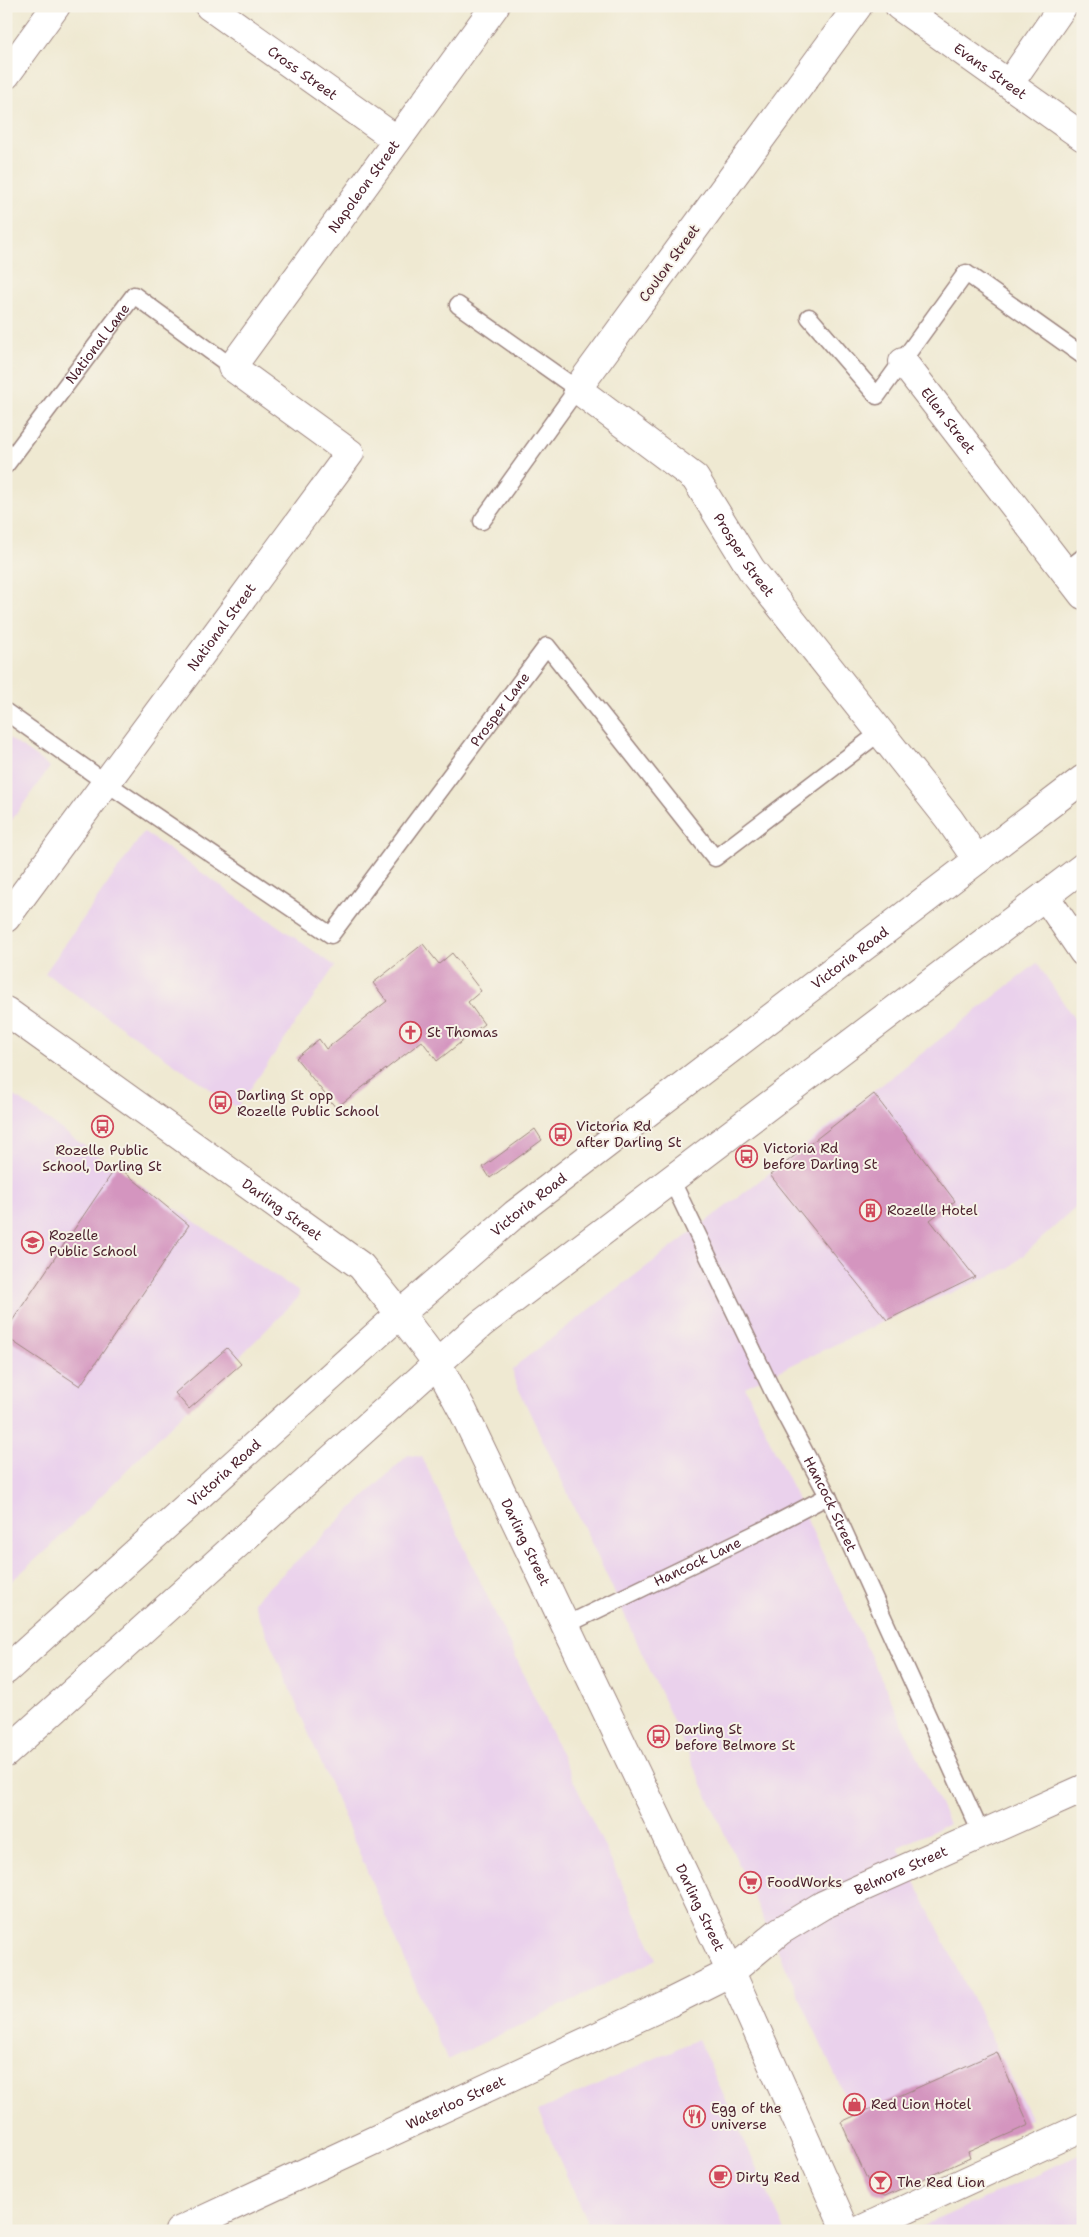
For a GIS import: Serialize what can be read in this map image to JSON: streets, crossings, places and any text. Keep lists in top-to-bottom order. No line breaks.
{"streets":{"main road":["Evans Street","Cross Street","Napoleon Street","Coulon Street","Ellen Street","Prosper Street","National Street","Victoria Road","Darling Street","Belmore Street","Waterloo Street"],"lane":["National Lane","Prosper Lane","Hancock Street","Hancock Lane"]},"crossings":[["Cross Street","Napoleon Street"],["Napoleon Street","National Lane"],["Napoleon Street","National Street"],["Coulon Street","Prosper Street"],["National Lane","National Street"],["Prosper Street","Prosper Lane"],["Prosper Street","Victoria Road"],["National Street","Prosper Lane"],["Victoria Road","Darling Street"],["Darling Street","Hancock Lane"],["Darling Street","Belmore Street"],["Darling Street","Waterloo Street"],["Hancock Street","Hancock Lane"],["Hancock Street","Belmore Street"],["Belmore Street","Waterloo Street"]],"places":{"church":["St Thomas"],"bus stop":["Darling St opp Rozelle Public School","Rozelle Public School, Darling St","Victoria Rd after Darling St","Victoria Rd before Darling St","Darling St before Belmore St"],"building":["Rozelle Hotel"],"school or university":["Rozelle Public School"],"supermarket":["FoodWorks"],"shop":["Red Lion Hotel"],"restaurant":["Egg of the universe"],"cafe":["Dirty Red"],"bar":["The Red Lion"]}}
